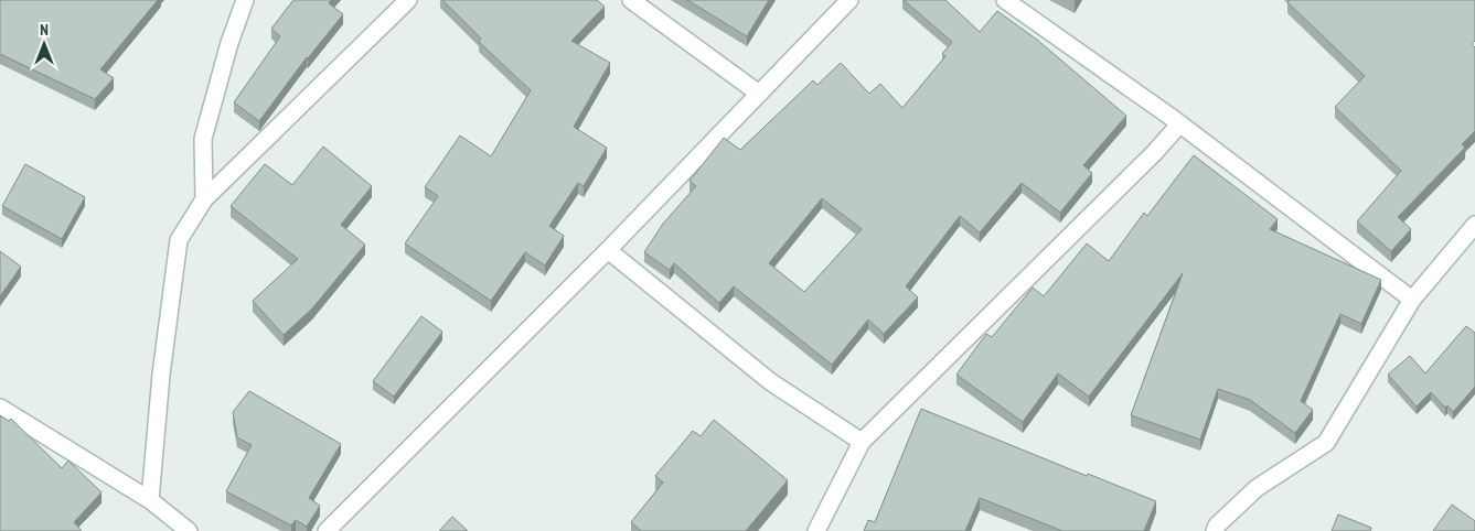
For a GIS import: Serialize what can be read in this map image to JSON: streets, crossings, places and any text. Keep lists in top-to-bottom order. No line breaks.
{"north":"top"}
